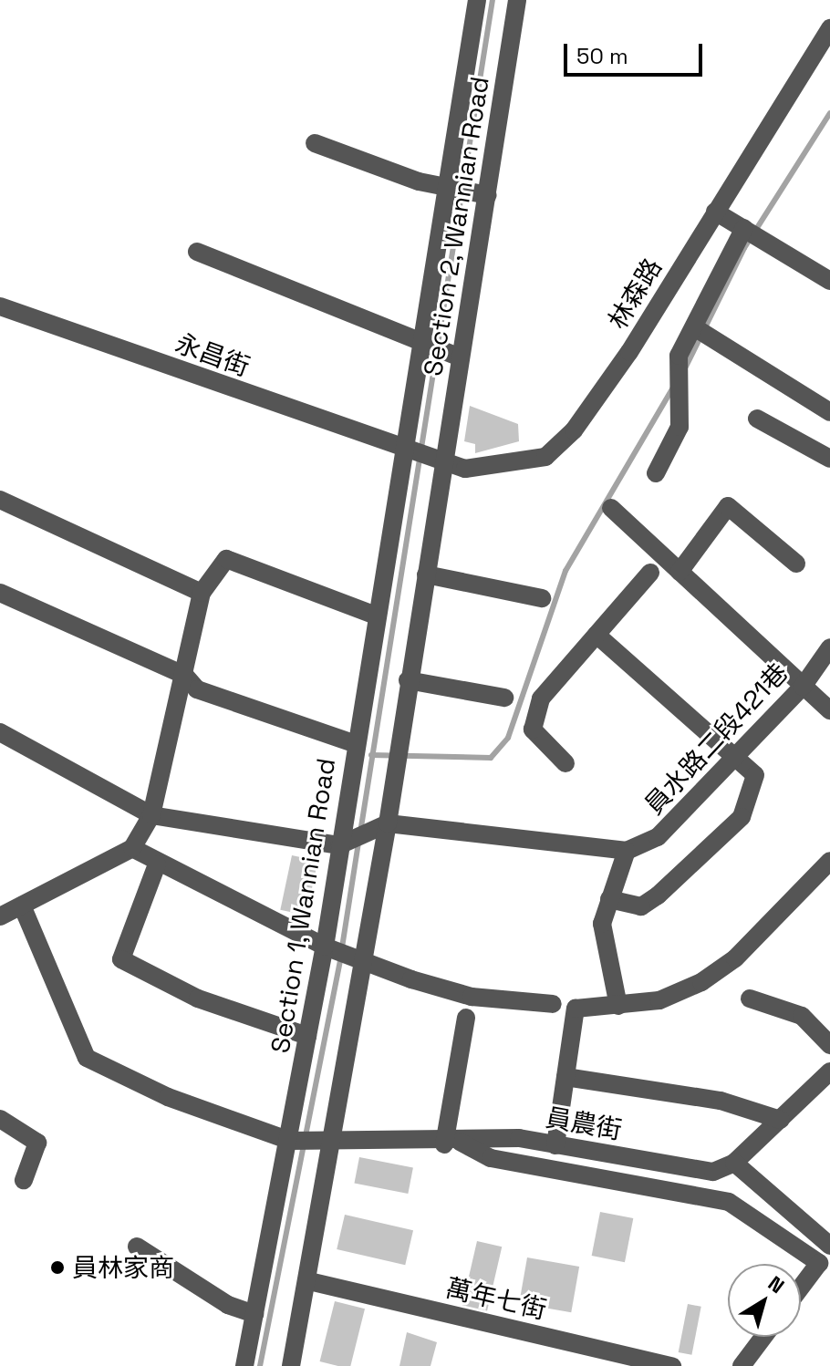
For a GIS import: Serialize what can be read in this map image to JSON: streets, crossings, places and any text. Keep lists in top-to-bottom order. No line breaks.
{"streets":{"street":["Section 2, Wannian Road","林森路","永昌街","員水路二段421巷","Section 1, Wannian Road","員農街","萬年七街"]},"crossings":[["Section 2, Wannian Road","林森路"],["Section 2, Wannian Road","永昌街"],["Section 2, Wannian Road","Section 1, Wannian Road"],["林森路","永昌街"],["林森路","Section 1, Wannian Road"],["永昌街","Section 1, Wannian Road"],["Section 1, Wannian Road","員農街"]],"places":["員林家商"],"scale_bar":"50 m","north":"top right"}
